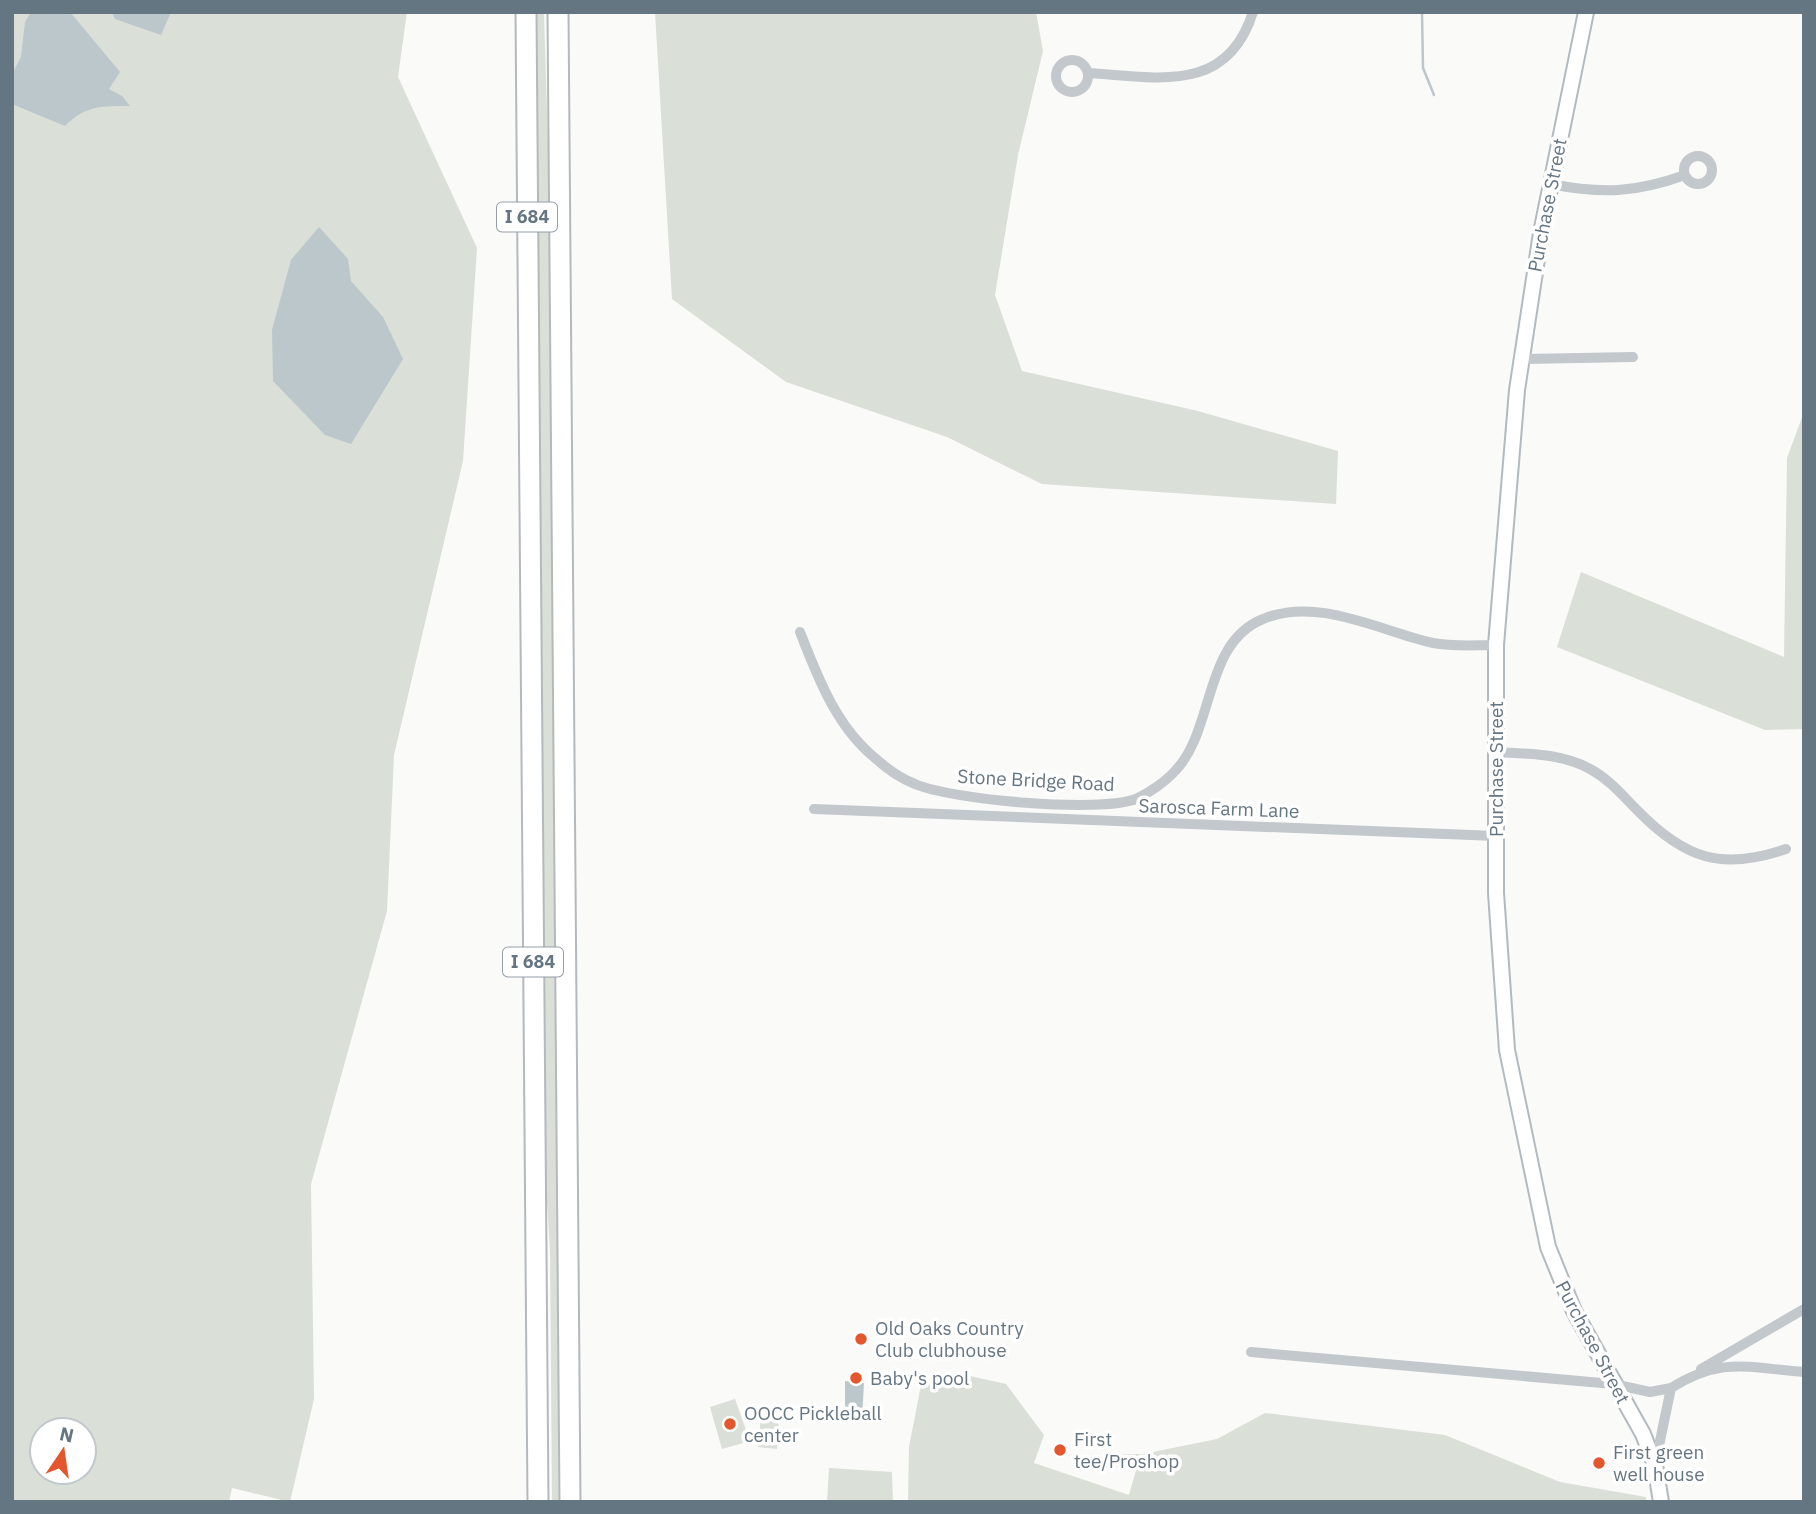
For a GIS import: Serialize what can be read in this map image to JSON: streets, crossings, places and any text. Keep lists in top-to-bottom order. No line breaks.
{"streets":{"highway":["I 684"],"main road":["Purchase Street"],"street":["Stone Bridge Road","Sarosca Farm Lane"]},"crossings":[["Purchase Street","Stone Bridge Road"],["Purchase Street","Sarosca Farm Lane"]],"places":["Old Oaks Country Club clubhouse","Baby's pool","OOCC Pickleball center","First tee/Proshop","First green well house"],"north":"top"}
